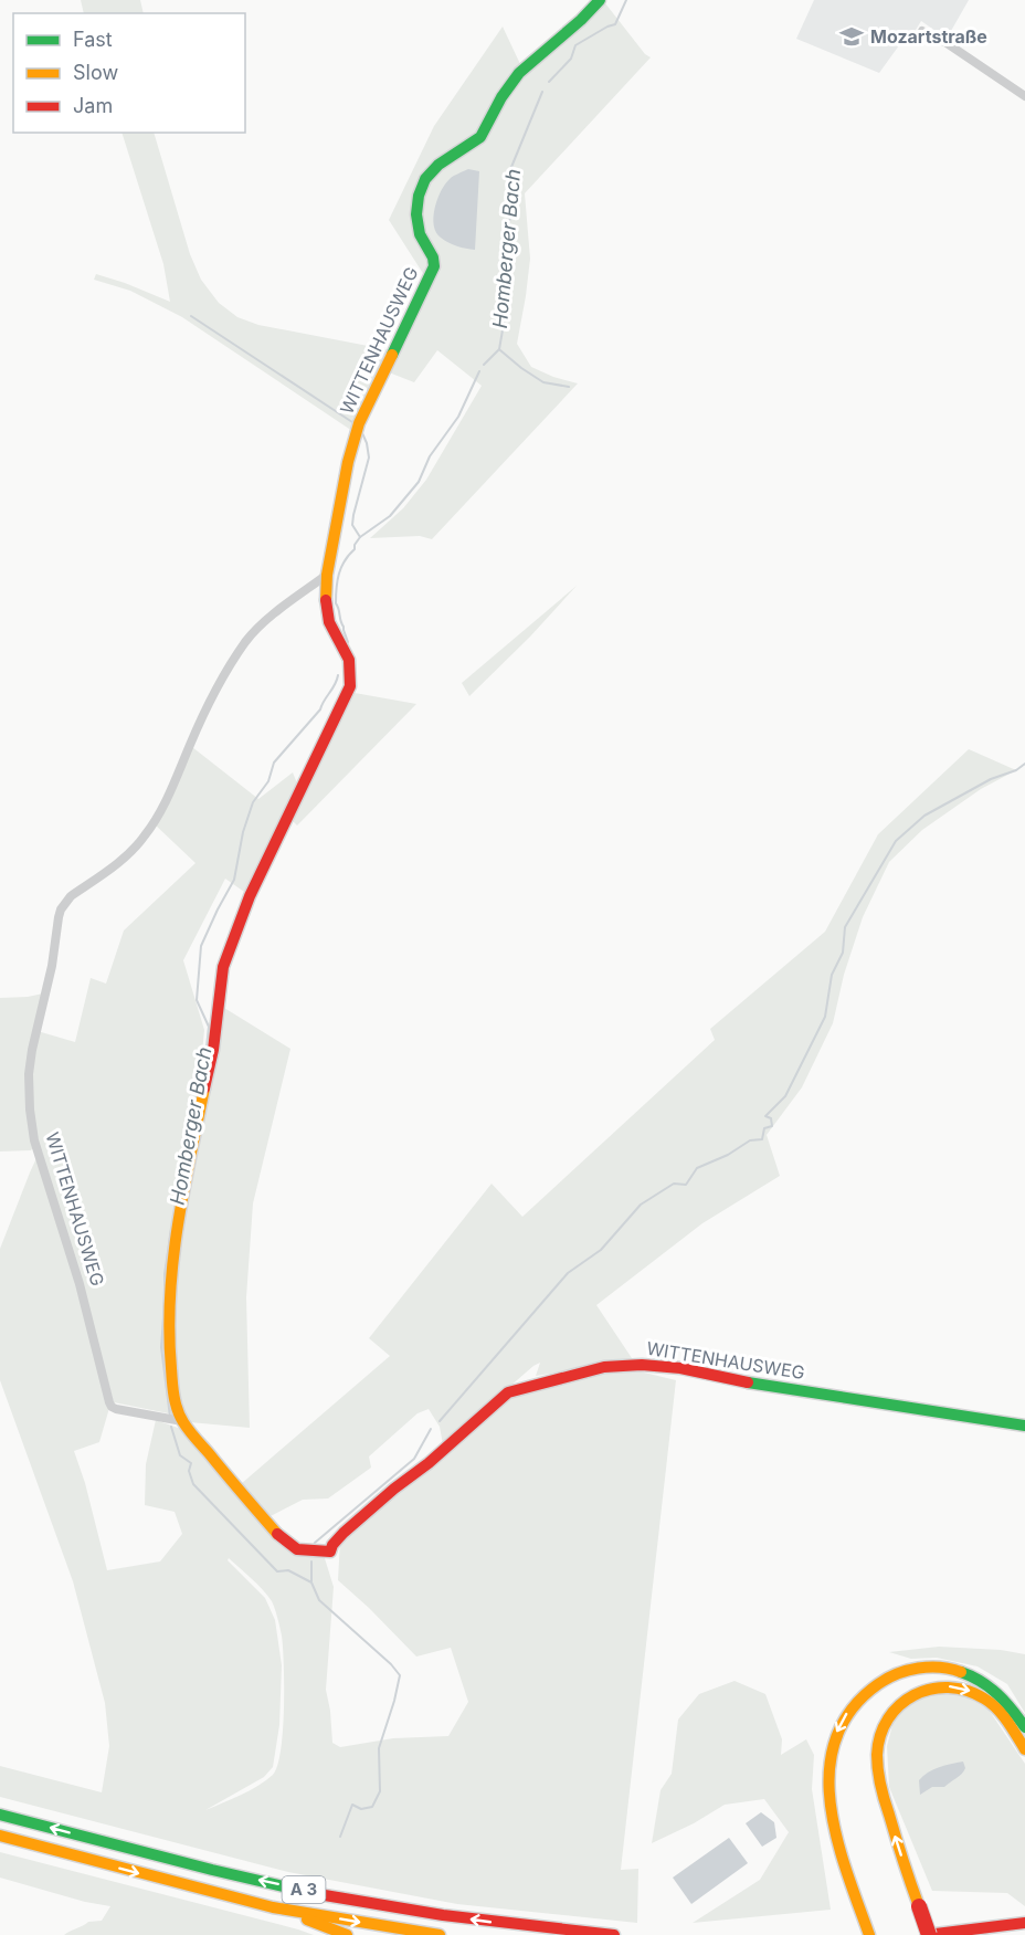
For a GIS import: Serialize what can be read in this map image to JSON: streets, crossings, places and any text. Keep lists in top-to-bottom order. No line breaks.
{"streets":{"main road":["WITTENHAUSWEG","A 3"]},"water":["Homberger Bach"],"places":{"school or university":["Mozartstraße"]},"legend":["Fast","Slow","Jam"]}
